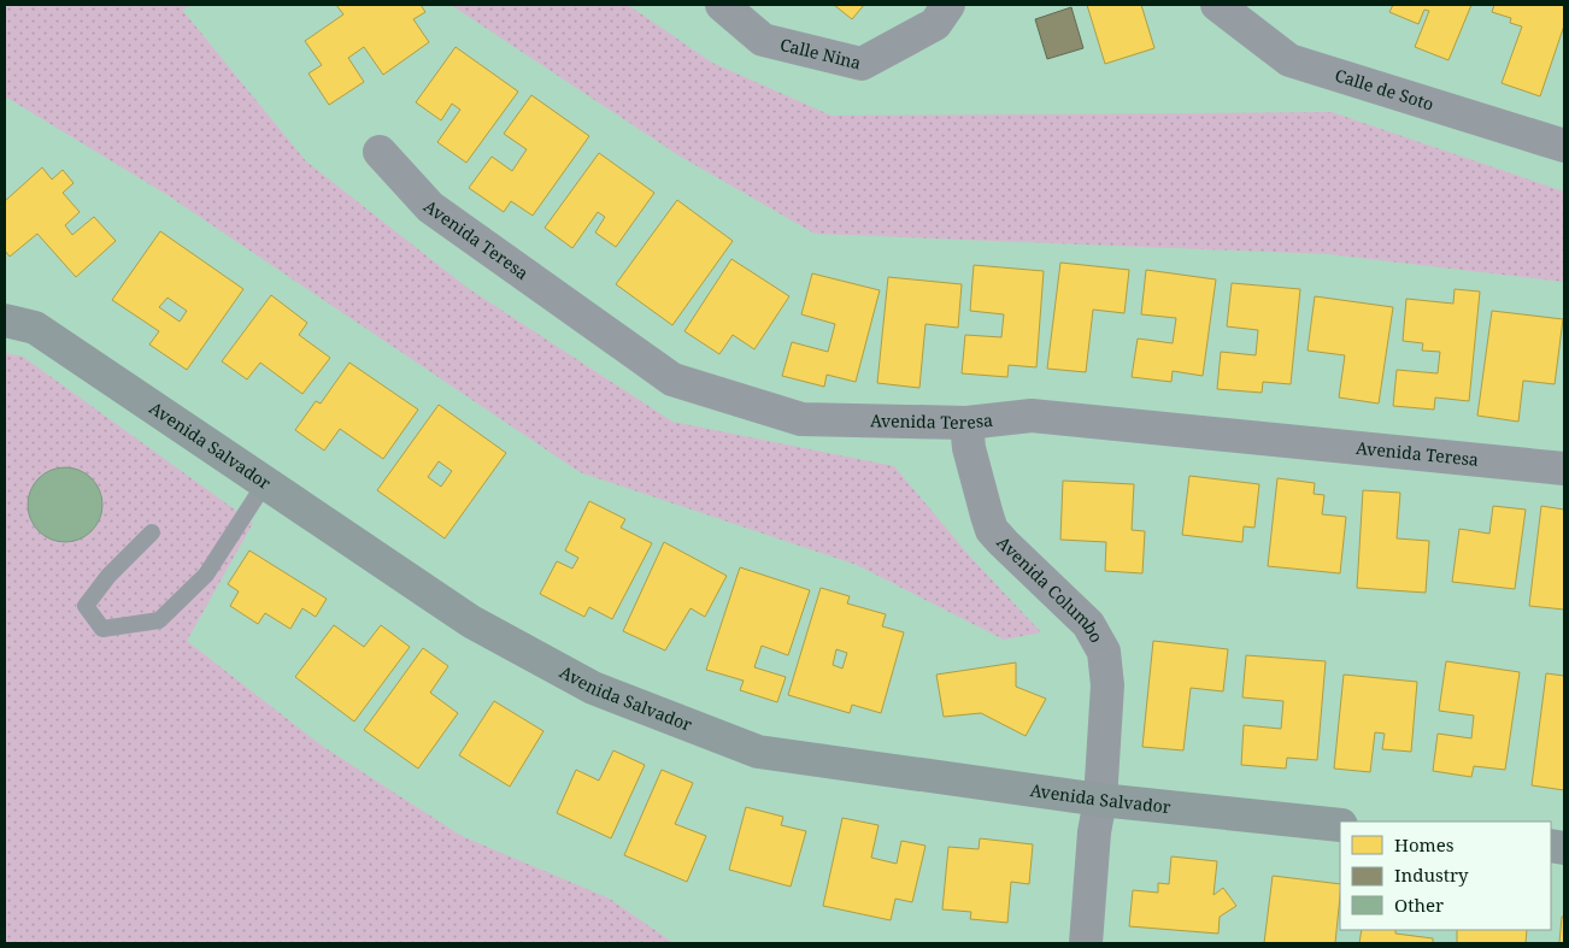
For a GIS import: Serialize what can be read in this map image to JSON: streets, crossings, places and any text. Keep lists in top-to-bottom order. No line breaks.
{"streets":{"street":["Calle Nina","Calle de Soto","Avenida Teresa","Avenida Salvador","Avenida Columbo"]},"crossings":[["Avenida Teresa","Avenida Columbo"],["Avenida Salvador","Avenida Columbo"]],"legend":["Homes","Industry","Other"]}
